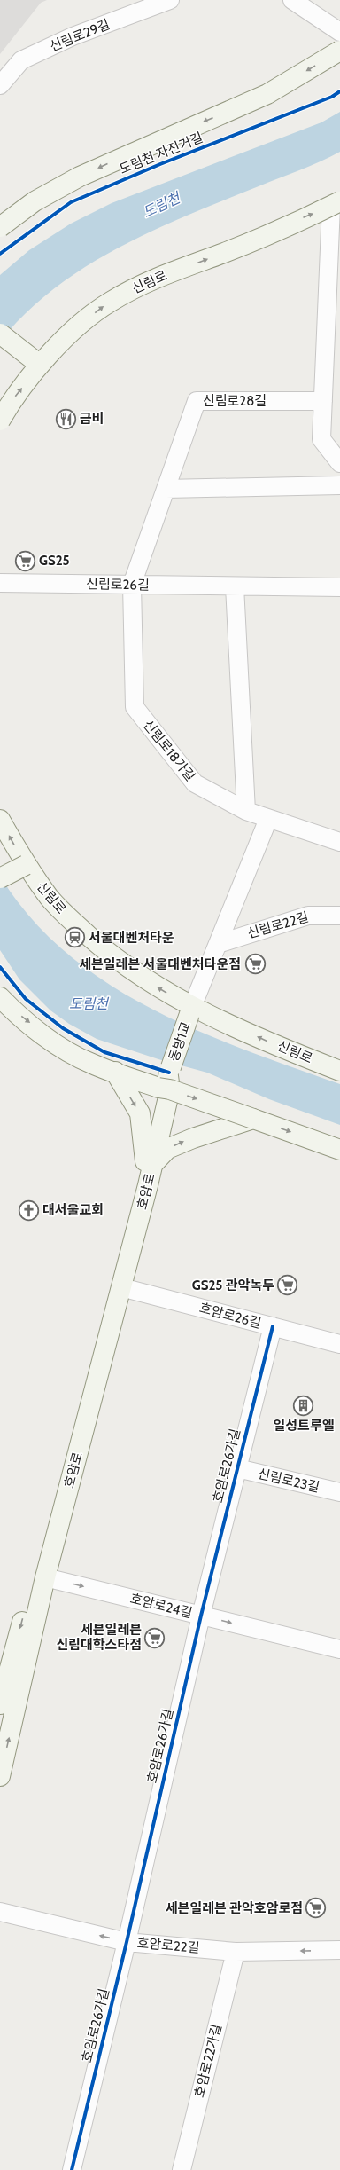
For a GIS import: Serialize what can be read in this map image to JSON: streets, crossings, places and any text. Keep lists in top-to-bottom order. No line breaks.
{"streets":{"main road":["신림로","동방1교","호암로"],"street":["신림로29길","신림로28길","신림로26길","신림로18가길","신림로22길","호암로26길","호암로26가길","신림로23길","호암로24길","호암로22길","호암로22가길"],"cycle path":["도림천 자전거길"]},"crossings":[["신림로","동방1교"],["신림로28길","신림로26길"],["신림로28길","신림로18가길"],["신림로26길","신림로18가길"],["동방1교","호암로"],["호암로","호암로26길"],["호암로","호암로24길"],["호암로26길","호암로26가길"],["호암로26가길","신림로23길"],["호암로26가길","호암로24길"],["호암로26가길","호암로22길"],["호암로22길","호암로22가길"]],"one_way":["호암로24길","호암로22길"],"water":["도림천"],"places":{"restaurant":["금비"],"supermarket":["GS25","세븐일레븐 서울대벤처타운점","GS25 관악녹두","세븐일레븐 신림대학스타점","세븐일레븐 관악호암로점"],"station":["서울대벤처타운"],"church":["대서울교회"],"building":["일성트루엘"]}}
